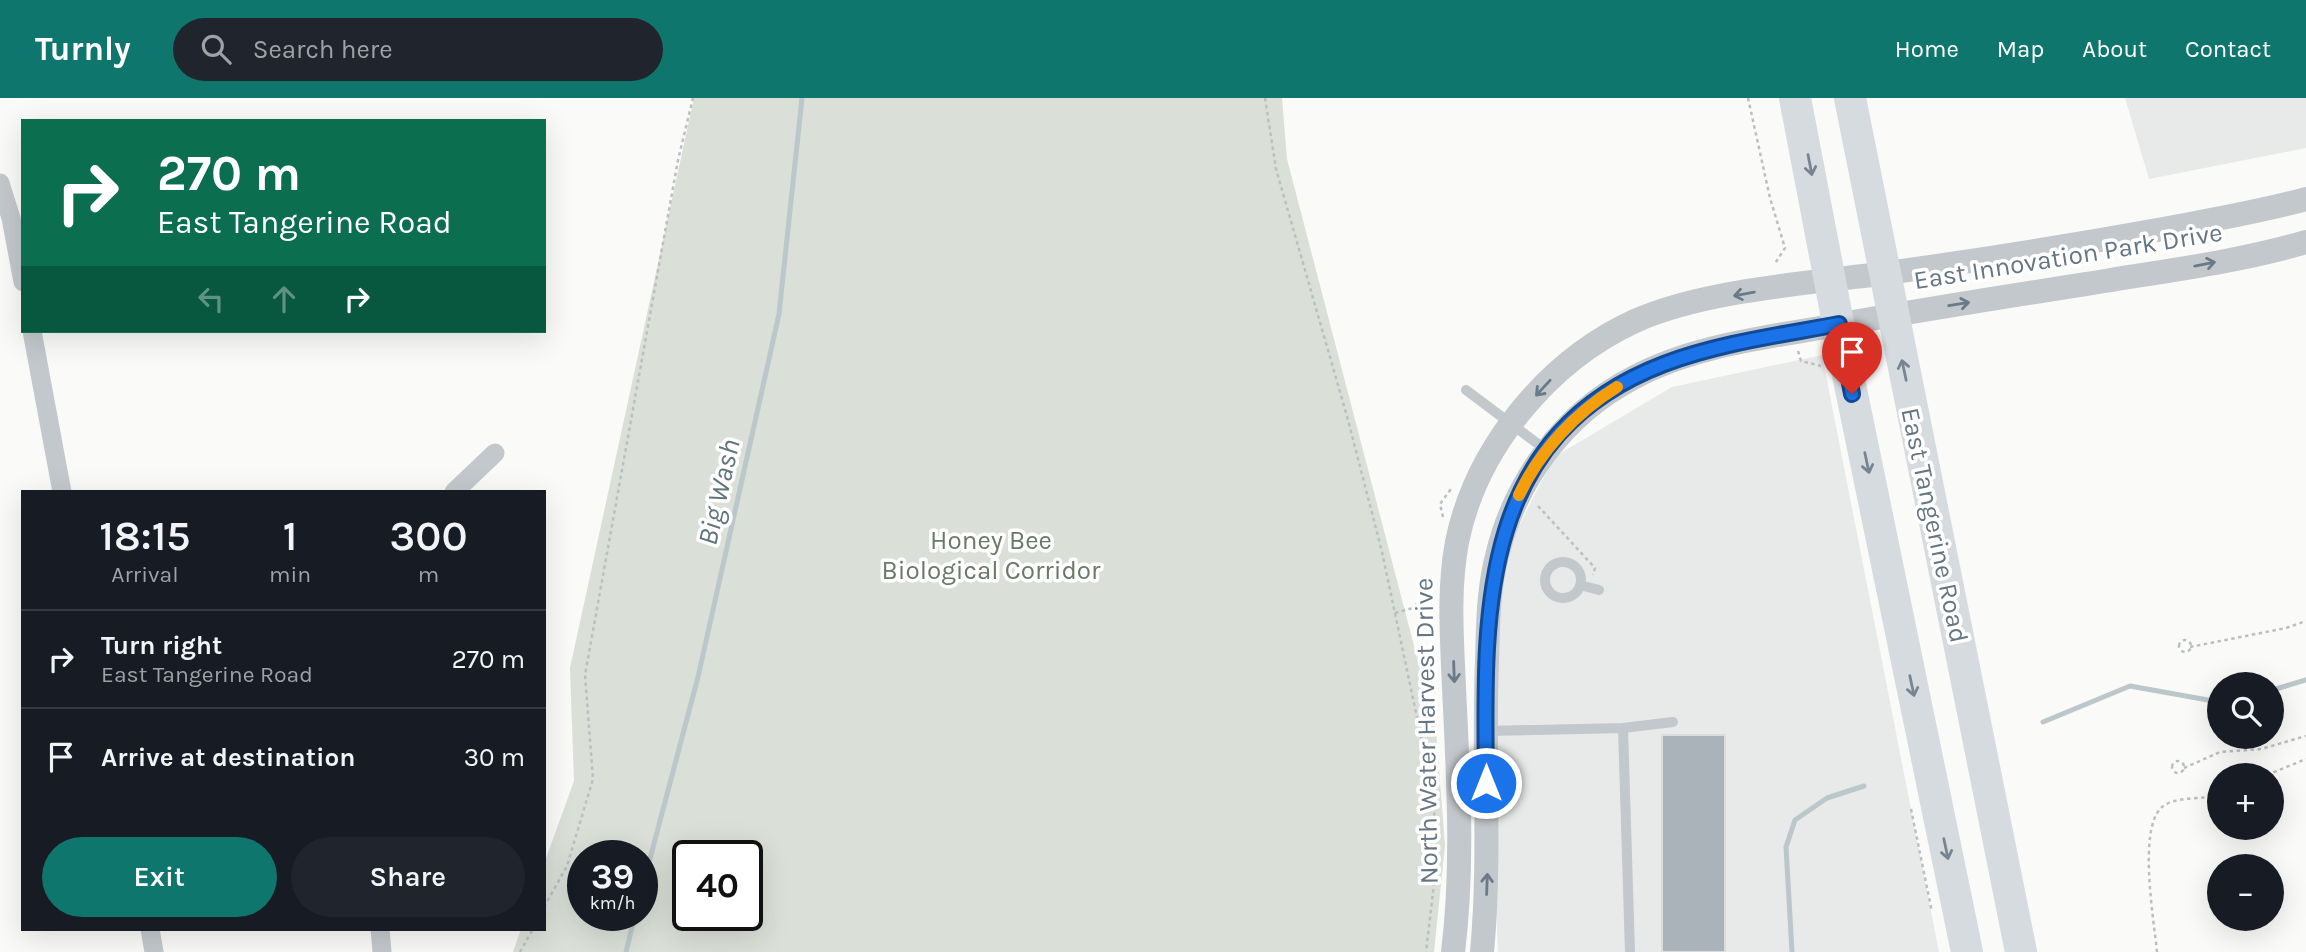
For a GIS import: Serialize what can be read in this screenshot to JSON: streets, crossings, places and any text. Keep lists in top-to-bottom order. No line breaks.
{"streets":{"main road":["East Tangerine Road"],"street":["East Innovation Park Drive","North Water Harvest Drive"]},"crossings":[["East Innovation Park Drive","East Tangerine Road"],["East Innovation Park Drive","North Water Harvest Drive"],["East Tangerine Road","North Water Harvest Drive"]],"water":["Big Wash"],"parks":["Honey Bee Biological Corridor"],"page":{"header":"Turnly","search":"Search here","nav":["Home","Map","About","Contact"],"turn":["270 m","East Tangerine Road"],"eta":["18:15","Arrival","1","min","300","m"],"list":[{"name":"Turn right","note":"East Tangerine Road","value":"270 m"},{"name":"Arrive at destination","value":"30 m"}],"map_buttons":["+","−"],"buttons":["Exit","Share"],"speed":"39 km/h","limit":"40"}}
